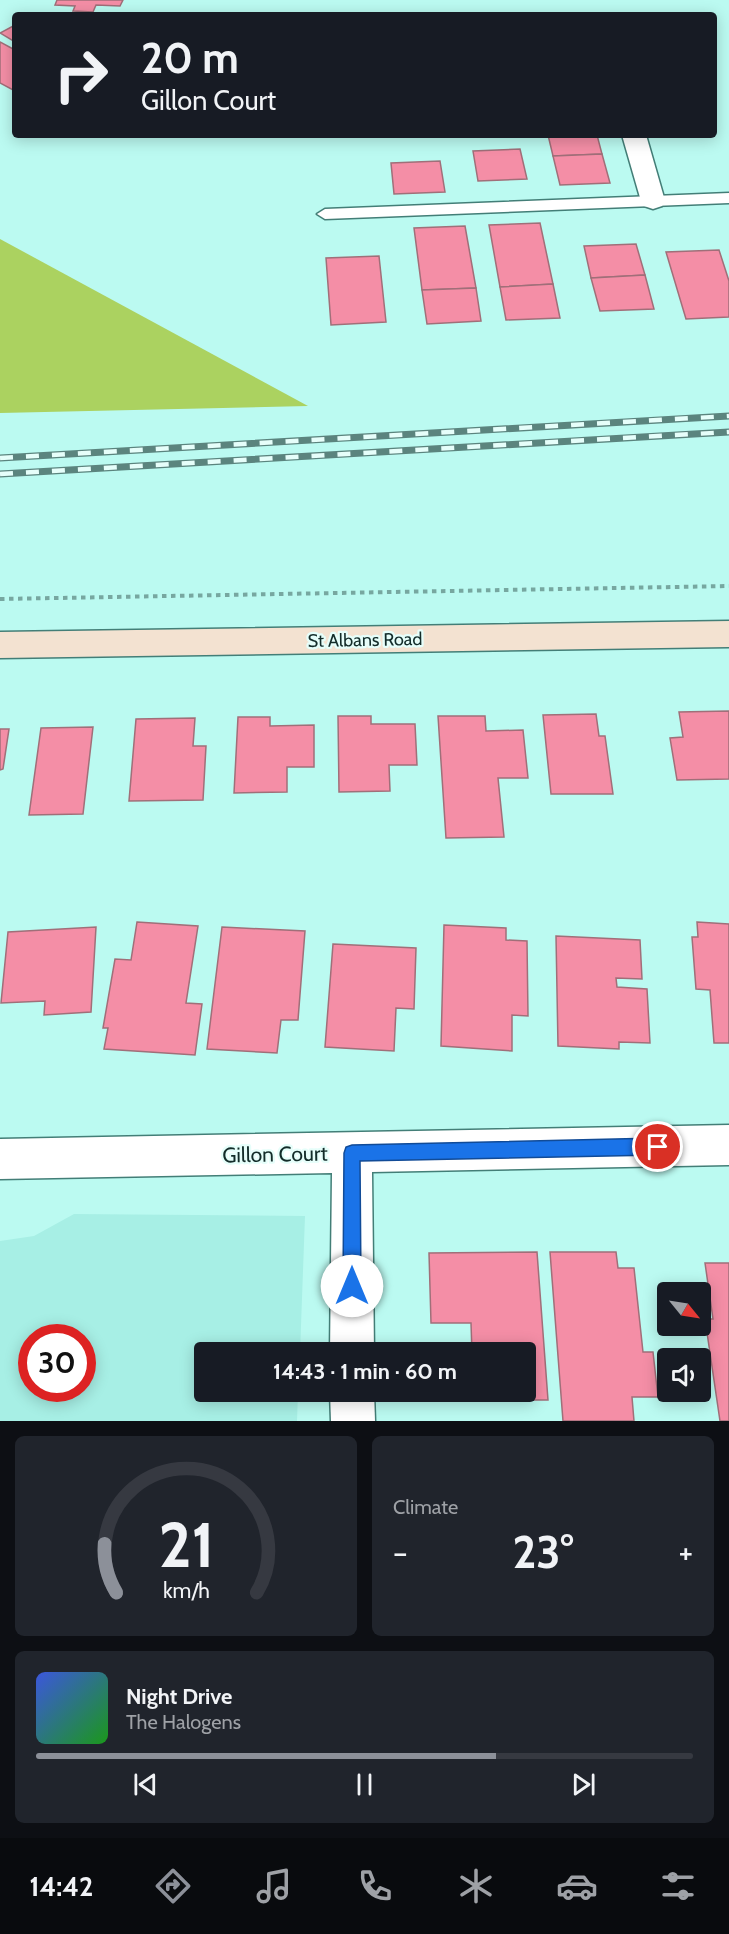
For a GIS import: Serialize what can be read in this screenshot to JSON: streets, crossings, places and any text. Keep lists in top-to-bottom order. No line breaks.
{"streets":{"main road":["St Albans Road"],"street":["Gillon Court"]},"north":"bottom right","page":{"turn":["20 m","Gillon Court"],"limit":"30","trip":"14:43 · 1 min · 60 m","tile":"Climate","heat":["−","23°","+"],"song":["Night Drive","The Halogens"],"tabs":"14:42","gauge":["21","km/h"]}}
